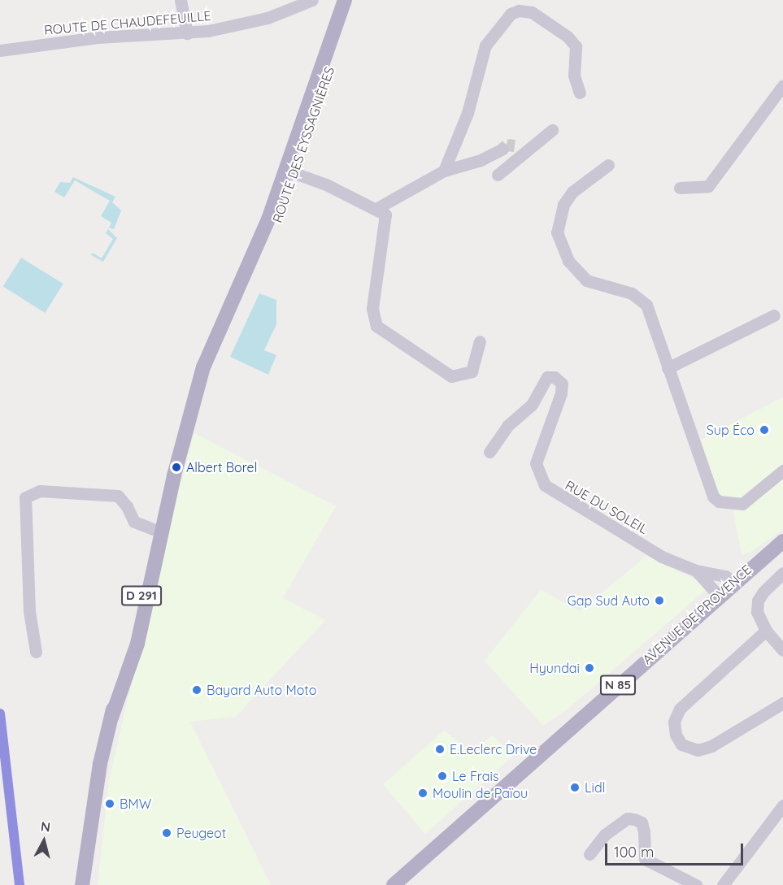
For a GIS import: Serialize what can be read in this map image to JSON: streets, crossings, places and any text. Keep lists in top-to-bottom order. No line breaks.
{"streets":{"main road":["ROUTE DES EYSSAGNIÈRES","D 291","AVENUE DE PROVENCE","N 85"],"street":["ROUTE DE CHAUDEFEUILLE","RUE DU SOLEIL"]},"crossings":[["RUE DU SOLEIL","AVENUE DE PROVENCE"]],"places":["Sup Éco","Albert Borel","Gap Sud Auto","Hyundai","Bayard Auto Moto","E.Leclerc Drive","Le Frais","Lidl","Moulin de Païou","BMW","Peugeot"],"scale_bar":"100 m","north":"top"}
